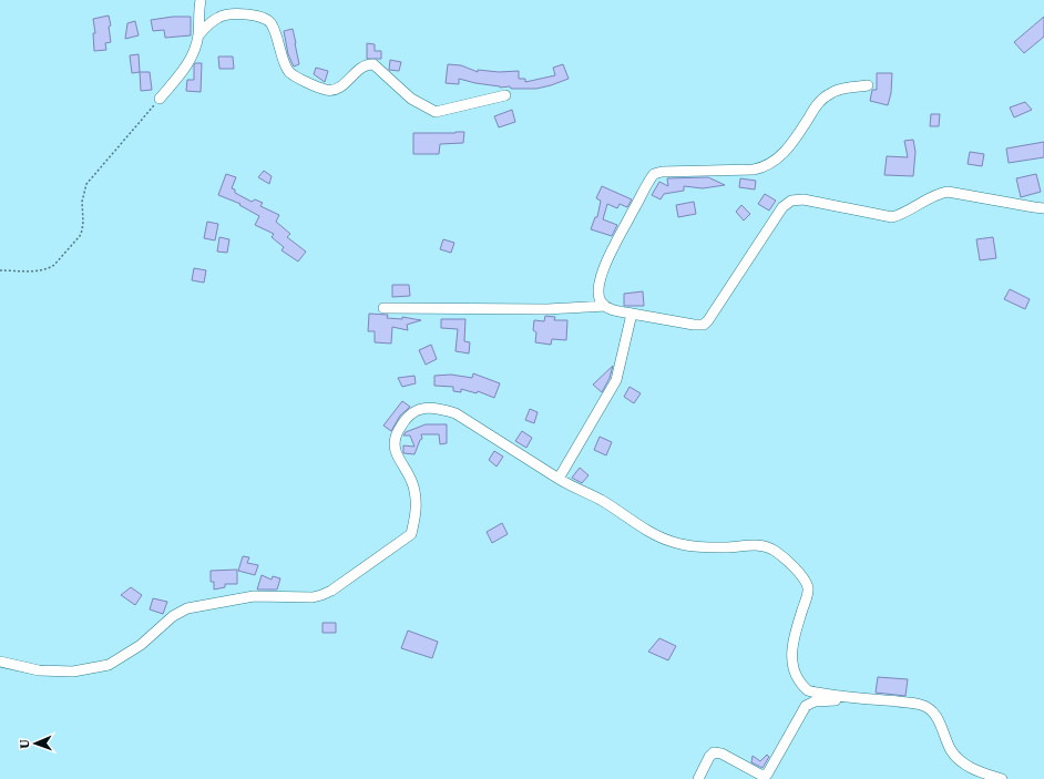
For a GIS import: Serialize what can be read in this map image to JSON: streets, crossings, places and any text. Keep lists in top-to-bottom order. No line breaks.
{"north":"left"}
